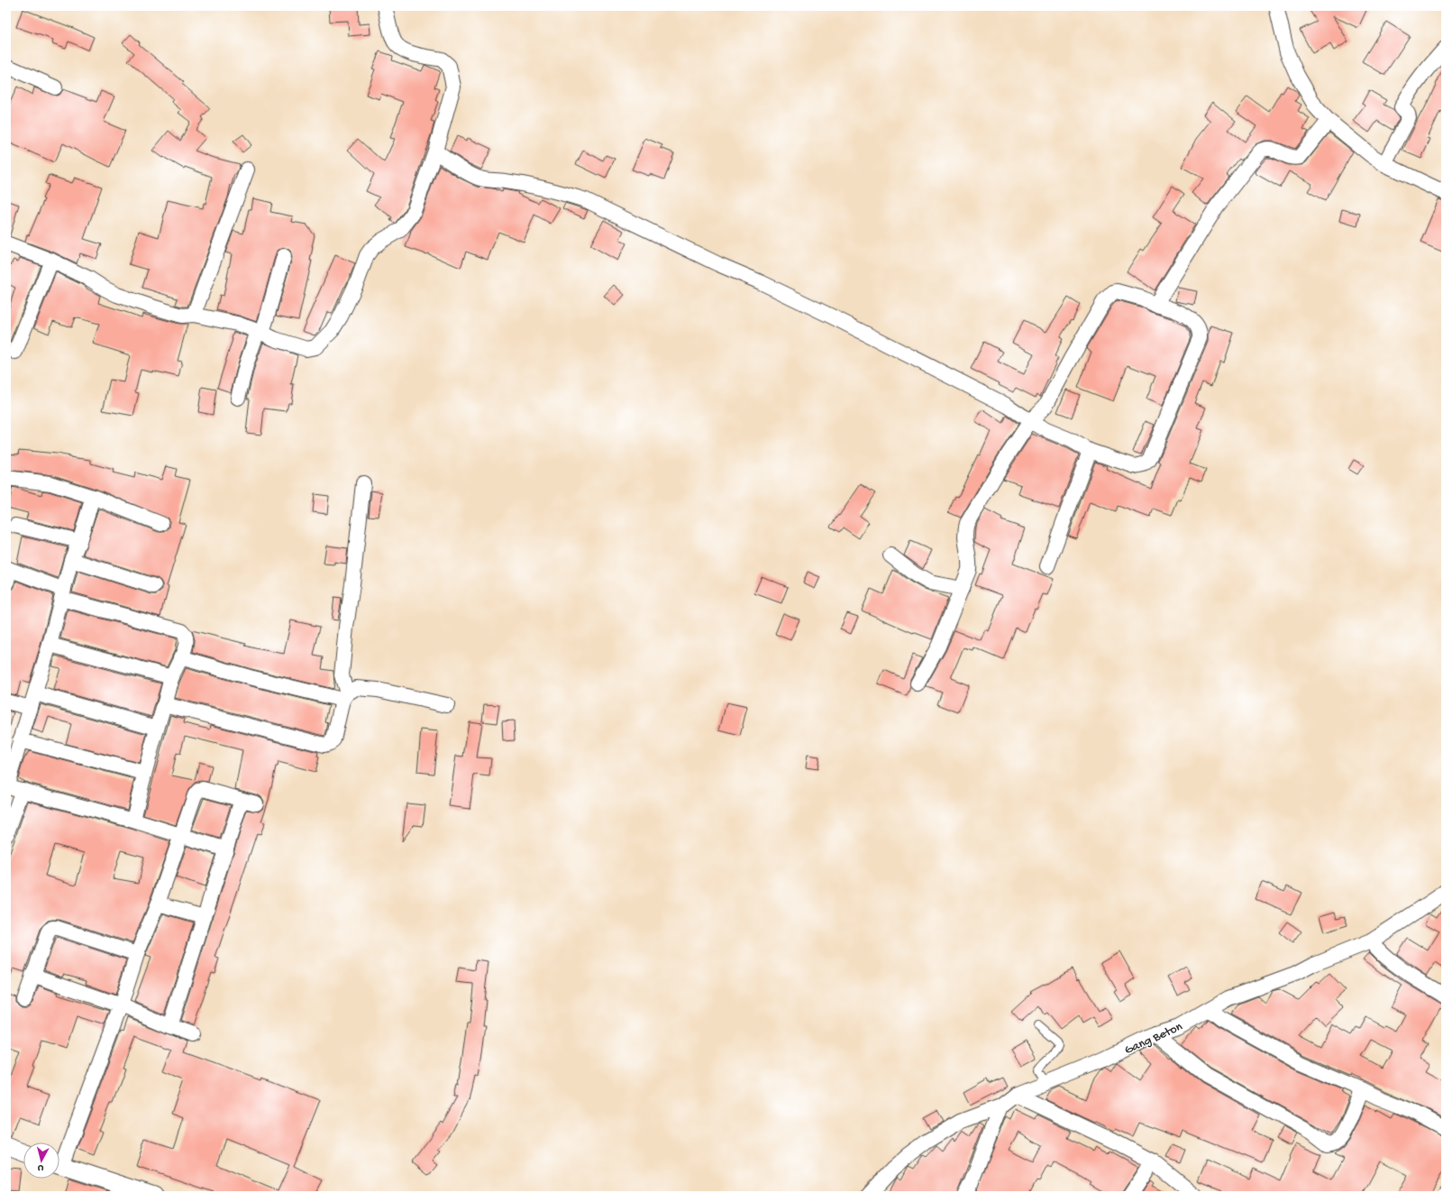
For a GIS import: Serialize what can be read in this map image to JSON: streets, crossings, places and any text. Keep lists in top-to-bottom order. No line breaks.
{"streets":{"street":["Gang Beton"]},"north":"bottom"}
